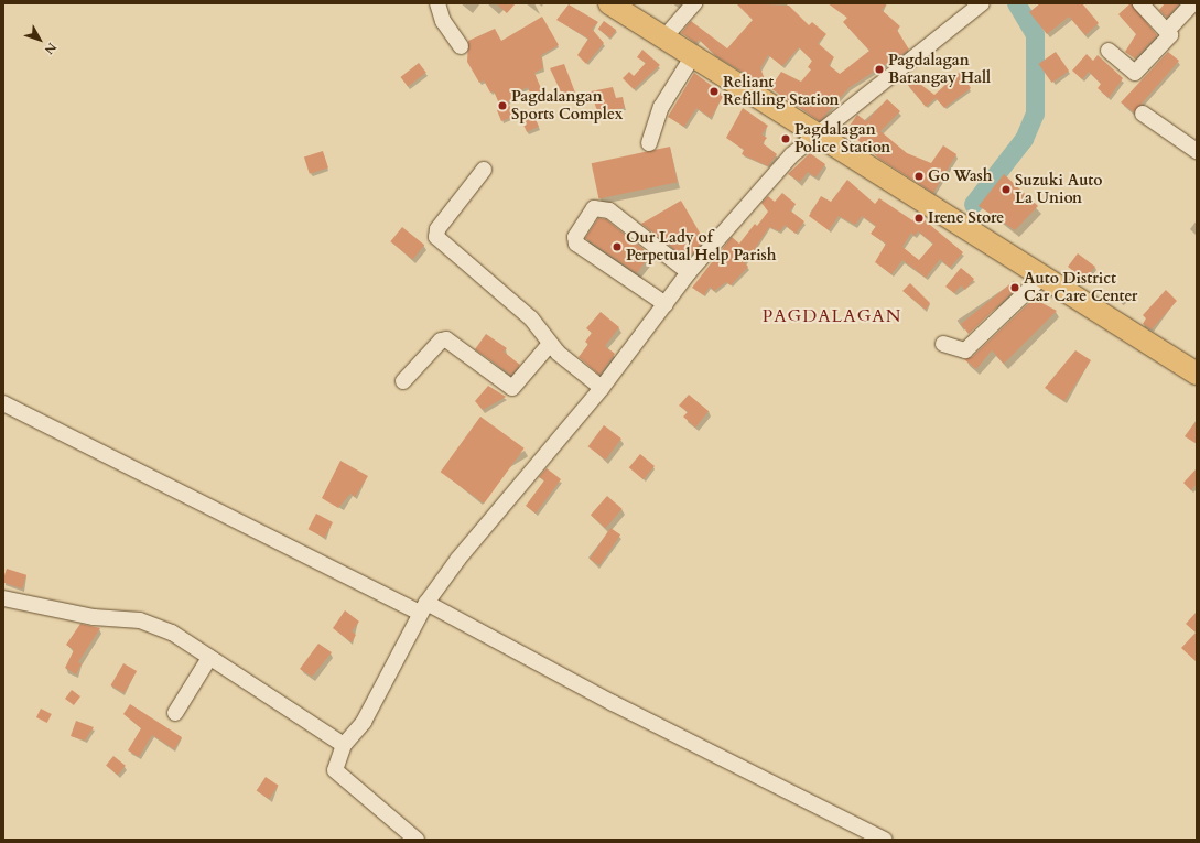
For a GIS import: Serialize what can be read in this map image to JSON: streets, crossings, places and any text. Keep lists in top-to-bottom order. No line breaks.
{"districts":["PAGDALAGAN"],"places":["Pagdalagan Barangay Hall","Reliant Refilling Station","Pagdalangan Sports Complex","Pagdalagan Police Station","Go Wash","Suzuki Auto La Union","Irene Store","Our Lady of Perpetual Help Parish","Auto District Car Care Center"],"north":"bottom right"}
